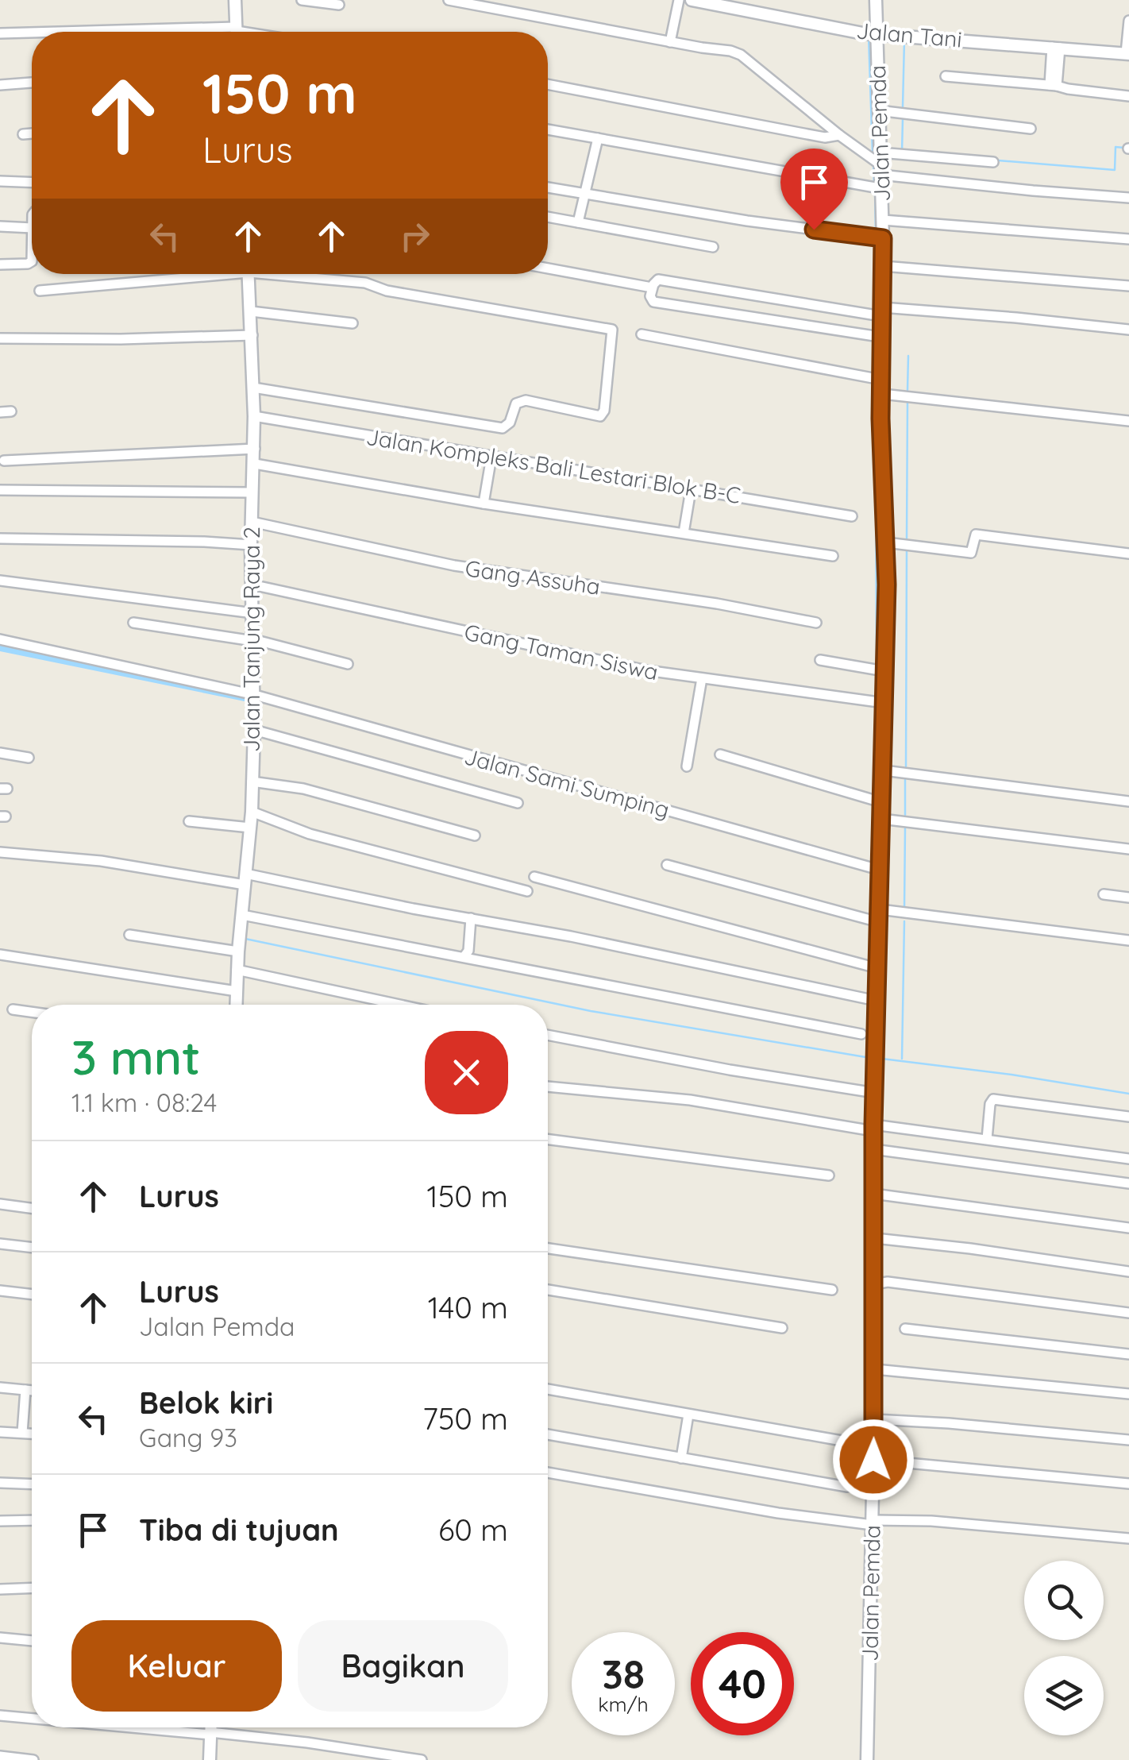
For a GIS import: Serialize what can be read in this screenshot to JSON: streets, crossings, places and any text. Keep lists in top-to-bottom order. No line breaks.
{"streets":{"street":["Jalan Tani","Jalan Pemda","Jalan Kompleks Bali Lestari Blok B-C","Gang Assuha","Jalan Tanjung Raya 2","Gang Taman Siswa","Jalan Sami Sumping"]},"crossings":[["Jalan Tani","Jalan Pemda"],["Jalan Pemda","Gang Taman Siswa"],["Jalan Pemda","Jalan Sami Sumping"],["Jalan Kompleks Bali Lestari Blok B-C","Jalan Tanjung Raya 2"],["Gang Assuha","Jalan Tanjung Raya 2"],["Jalan Tanjung Raya 2","Gang Taman Siswa"],["Jalan Tanjung Raya 2","Jalan Sami Sumping"]],"page":{"turn":["150 m","Lurus"],"heading":["3 mnt","1.1 km · 08:24"],"list":[{"name":"Lurus","value":"150 m"},{"name":"Lurus","note":"Jalan Pemda","value":"140 m"},{"name":"Belok kiri","note":"Gang 93","value":"750 m"},{"name":"Tiba di tujuan","value":"60 m"}],"buttons":["Keluar","Bagikan"],"speed":"38 km/h","limit":"40"}}
